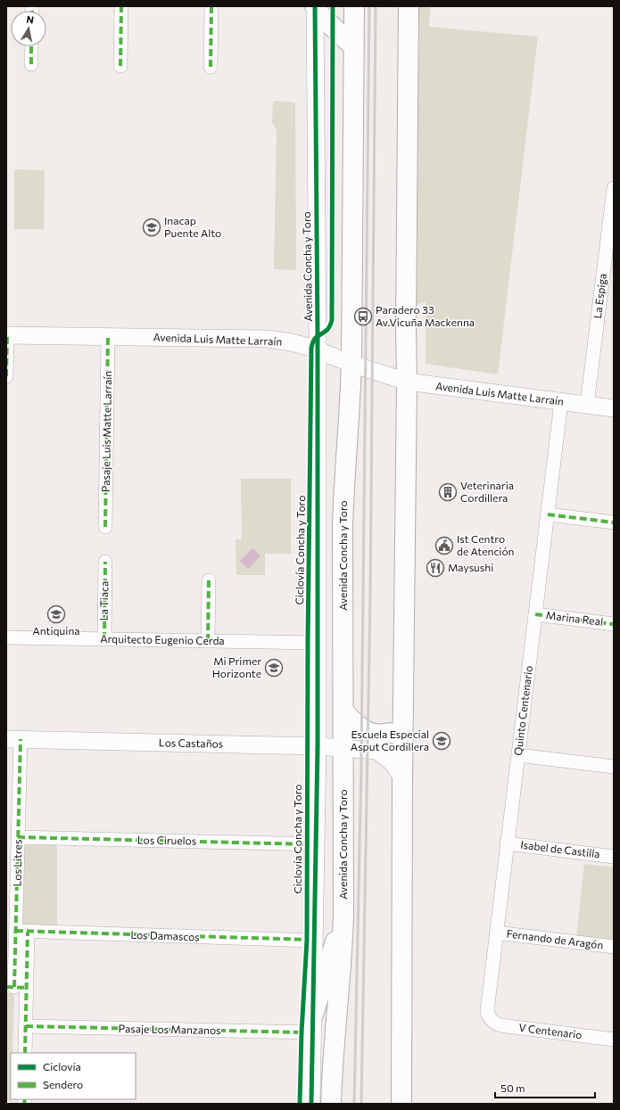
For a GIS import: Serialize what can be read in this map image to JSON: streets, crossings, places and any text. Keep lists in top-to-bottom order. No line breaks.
{"streets":{"main road":["Avenida Concha y Toro"],"street":["La Espiga","Avenida Luis Matte Larraín","Pasaje Luis Matte Larraín","La Tiaca","Marina Real","Arquitecto Eugenio Cerda","Quinto Centenario","Los Castaños","Los Ciruelos","Isabel de Castilla","Los Litres","Los Damascos","Fernando de Aragón","Pasaje Los Manzanos","V Centenario"],"cycle path":["Ciclovía Concha y Toro"]},"crossings":[["Avenida Concha y Toro","Avenida Luis Matte Larraín"],["Avenida Concha y Toro","Arquitecto Eugenio Cerda"],["Avenida Concha y Toro","Los Castaños"],["Avenida Concha y Toro","Los Ciruelos"],["Avenida Concha y Toro","Los Damascos"],["Avenida Concha y Toro","Pasaje Los Manzanos"],["La Espiga","Avenida Luis Matte Larraín"],["Avenida Luis Matte Larraín","Pasaje Luis Matte Larraín"],["Avenida Luis Matte Larraín","Quinto Centenario"],["La Tiaca","Arquitecto Eugenio Cerda"],["Marina Real","Quinto Centenario"],["Quinto Centenario","Isabel de Castilla"],["Quinto Centenario","Fernando de Aragón"],["Quinto Centenario","V Centenario"],["Los Castaños","Los Litres"],["Los Ciruelos","Los Litres"],["Los Litres","Los Damascos"],["Los Litres","Pasaje Los Manzanos"]],"places":{"school or university":["Inacap Puente Alto","Antiquina","Mi Primer Horizonte","Escuela Especial Asput Cordillera"],"bus stop":["Paradero 33 Av.Vicuña Mackenna"],"building":["Veterinaria Cordillera"],"public building":["Ist Centro de Atención"],"restaurant":["Maysushi"]},"legend":["Ciclovía","Sendero"],"scale_bar":"50 m","north":"top"}
